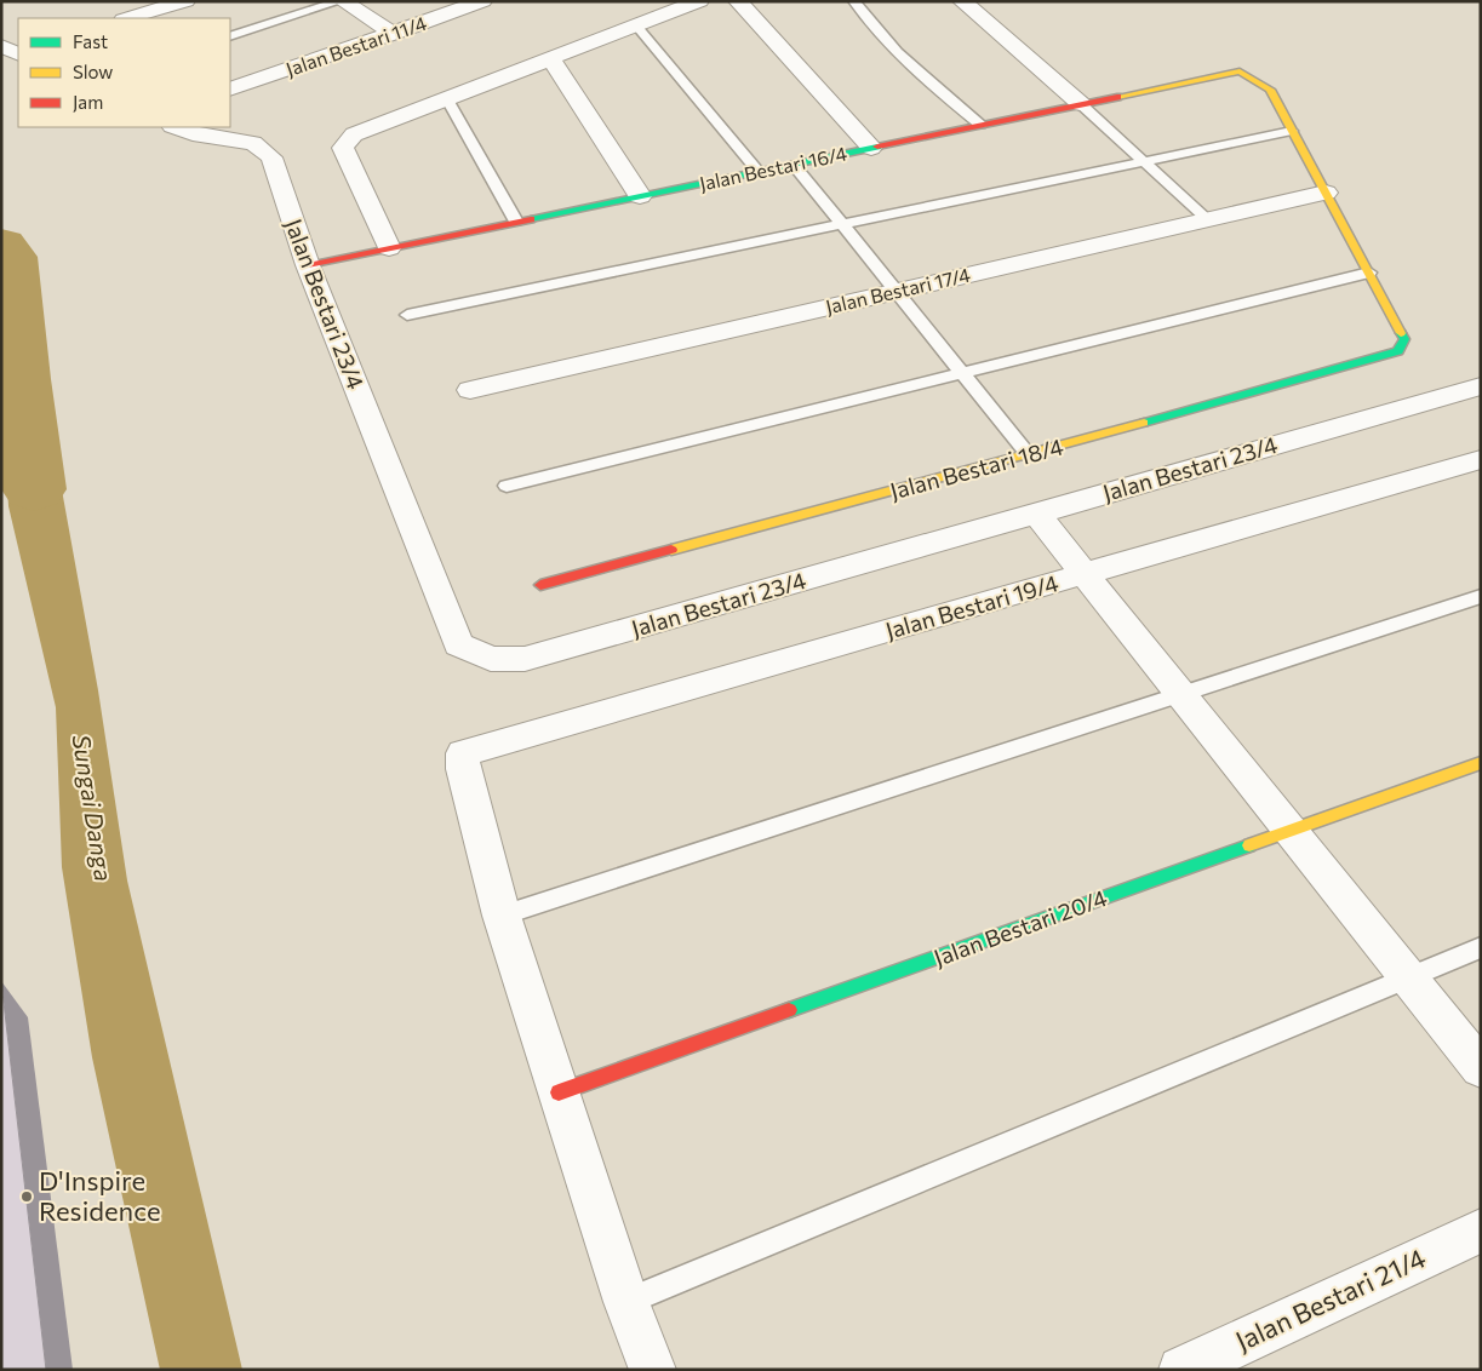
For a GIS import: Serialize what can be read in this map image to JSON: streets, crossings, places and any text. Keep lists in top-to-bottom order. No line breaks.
{"streets":{"street":["Jalan Bestari 11/4","Jalan Bestari 16/4","Jalan Bestari 17/4","Jalan Bestari 23/4","Jalan Bestari 18/4","Jalan Bestari 19/4","Jalan Bestari 20/4","Jalan Bestari 21/4"]},"crossings":[["Jalan Bestari 16/4","Jalan Bestari 23/4"]],"water":["Sungai Danga"],"places":["D'Inspire Residence"],"legend":["Fast","Slow","Jam"]}
